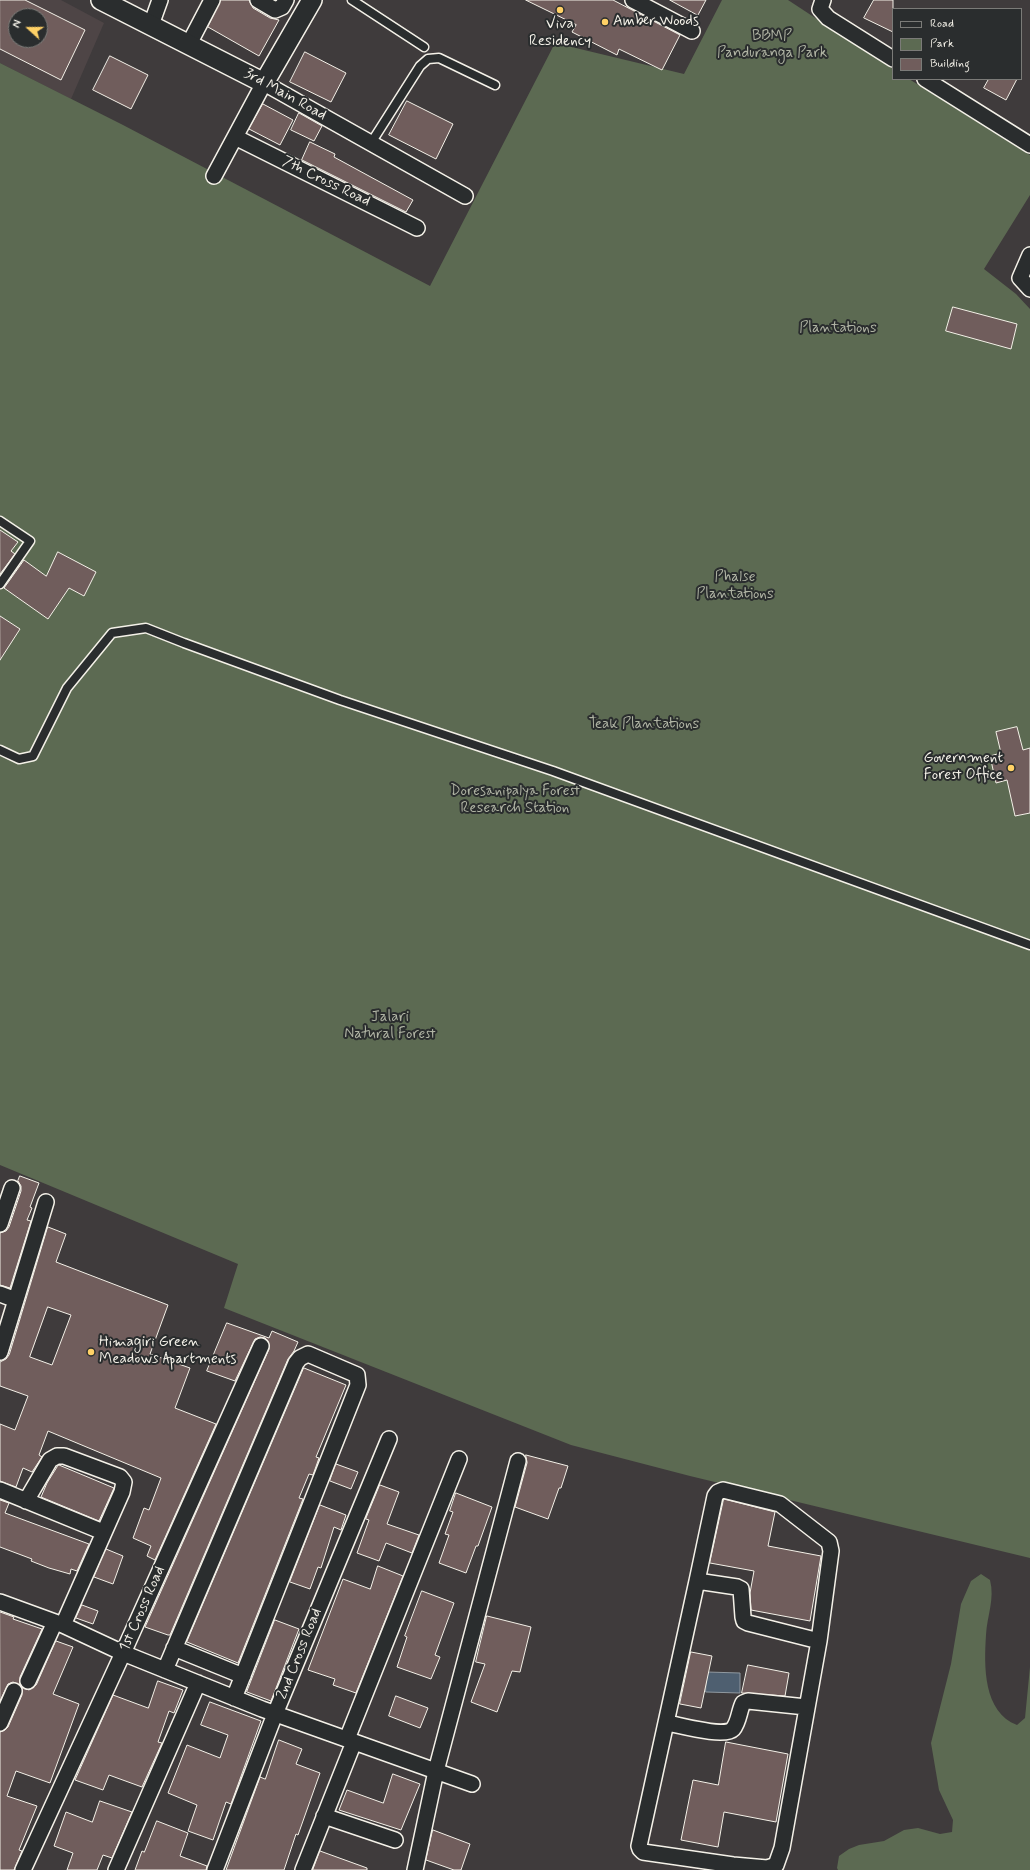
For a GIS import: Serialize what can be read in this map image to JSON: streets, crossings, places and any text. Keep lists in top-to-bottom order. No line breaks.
{"streets":{"street":["3rd Main Road","7th Cross Road","1st Cross Road","2nd Cross Road"]},"parks":["BBMP Panduranga Park","Plantations","Phalse Plantations","Teak Plantations","Doresanipalya Forest Research Station","Jalari Natural Forest"],"places":["Viva Residency","Amber Woods","Government Forest Office","Himagiri Green Meadows Apartments"],"legend":["Road","Park","Building"],"north":"left"}
